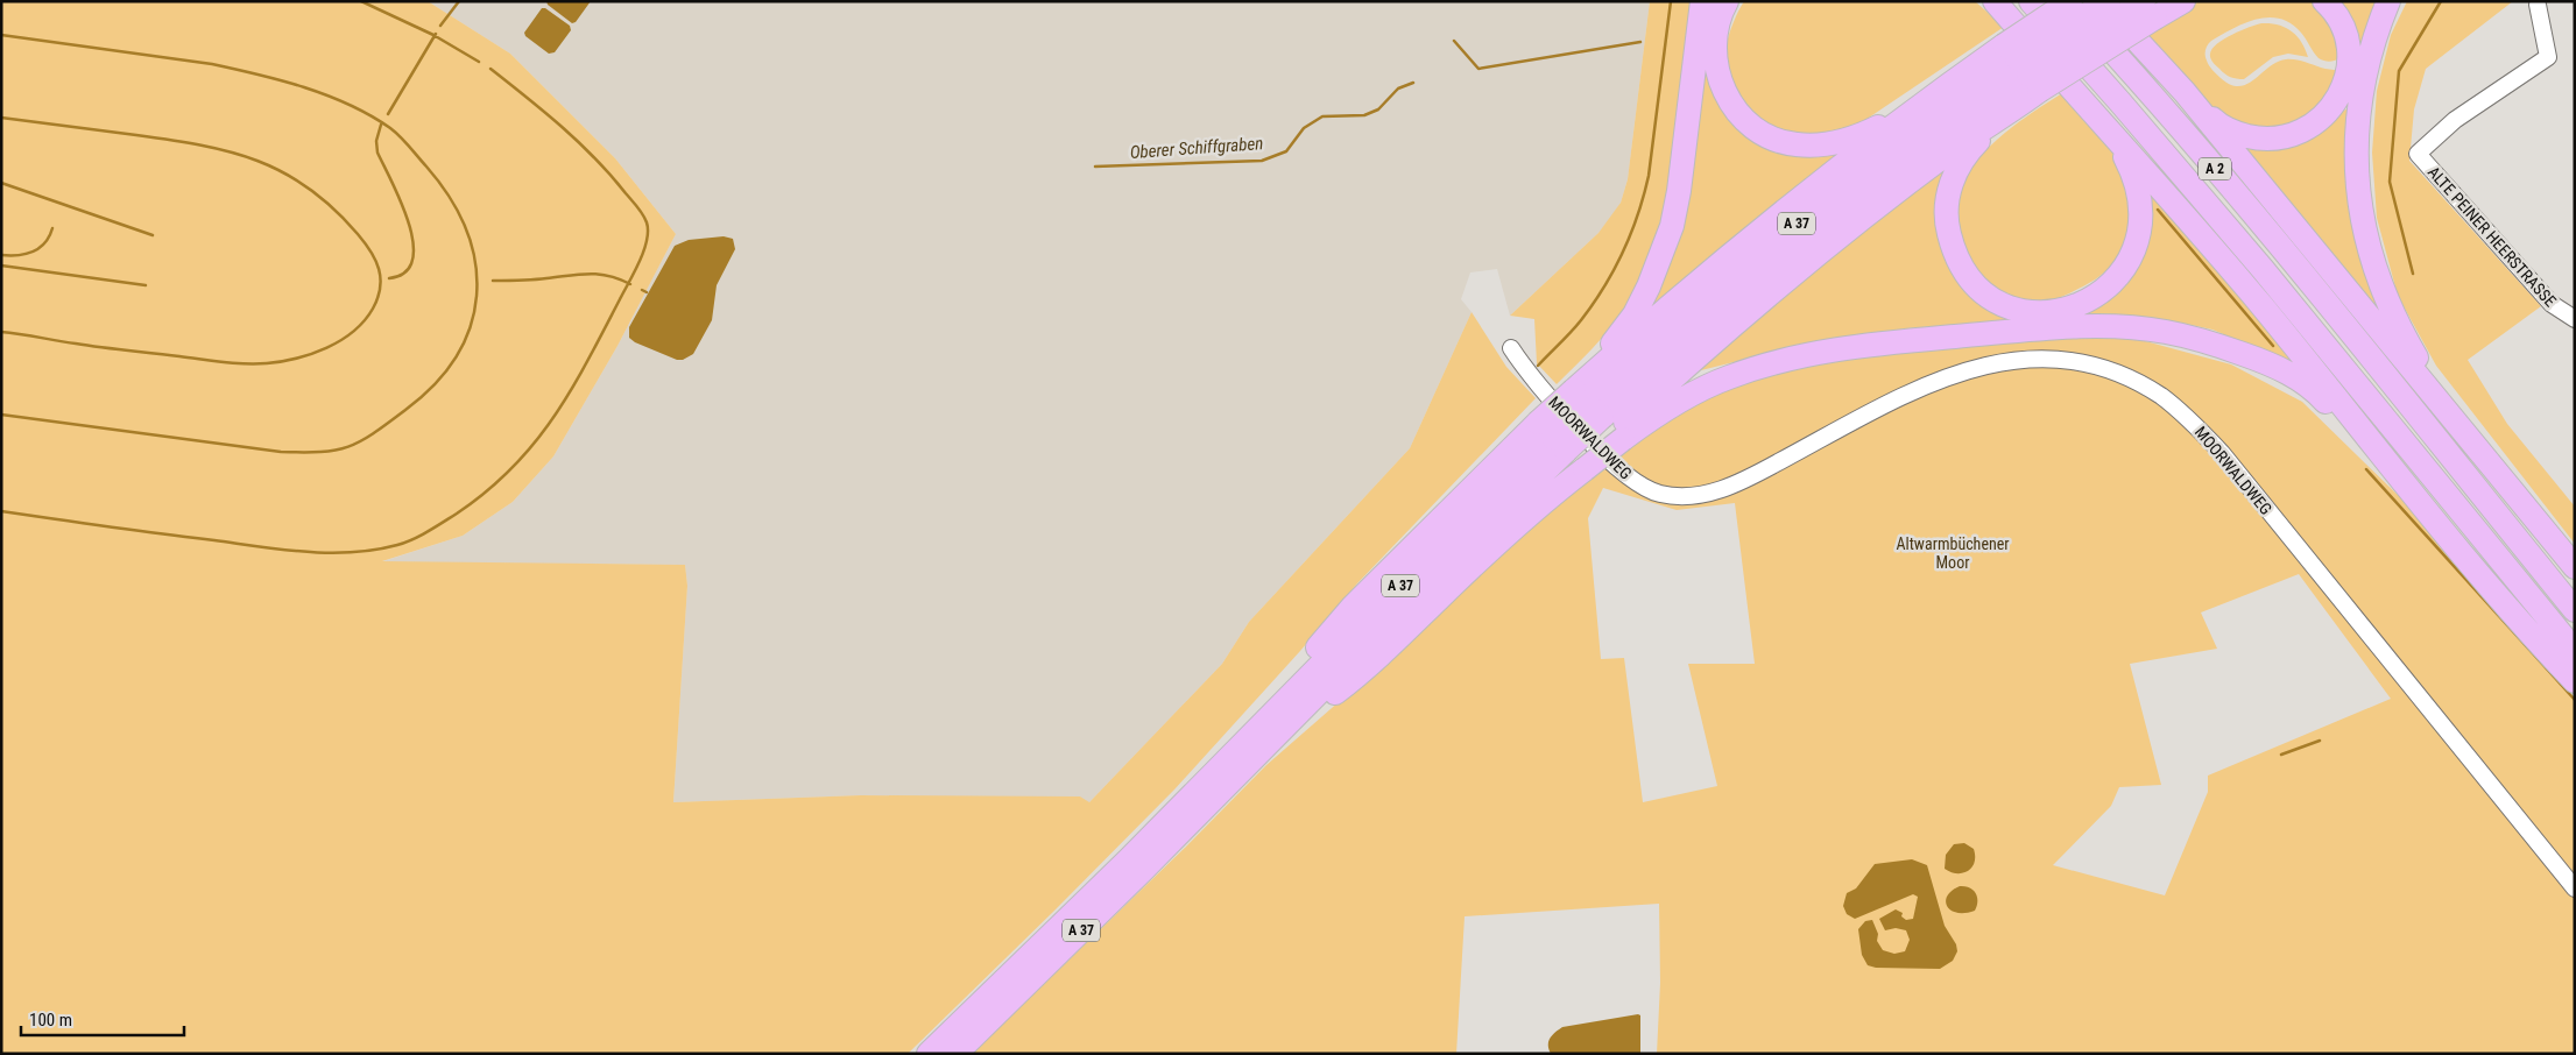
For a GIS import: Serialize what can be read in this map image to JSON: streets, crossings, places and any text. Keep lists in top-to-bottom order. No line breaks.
{"streets":{"highway":["A 2","A 37"],"street":["ALTE PEINER HEERSTRASSE","MOORWALDWEG"]},"water":["Oberer Schiffgraben"],"parks":["Altwarmbüchener Moor"],"scale_bar":"100 m"}
